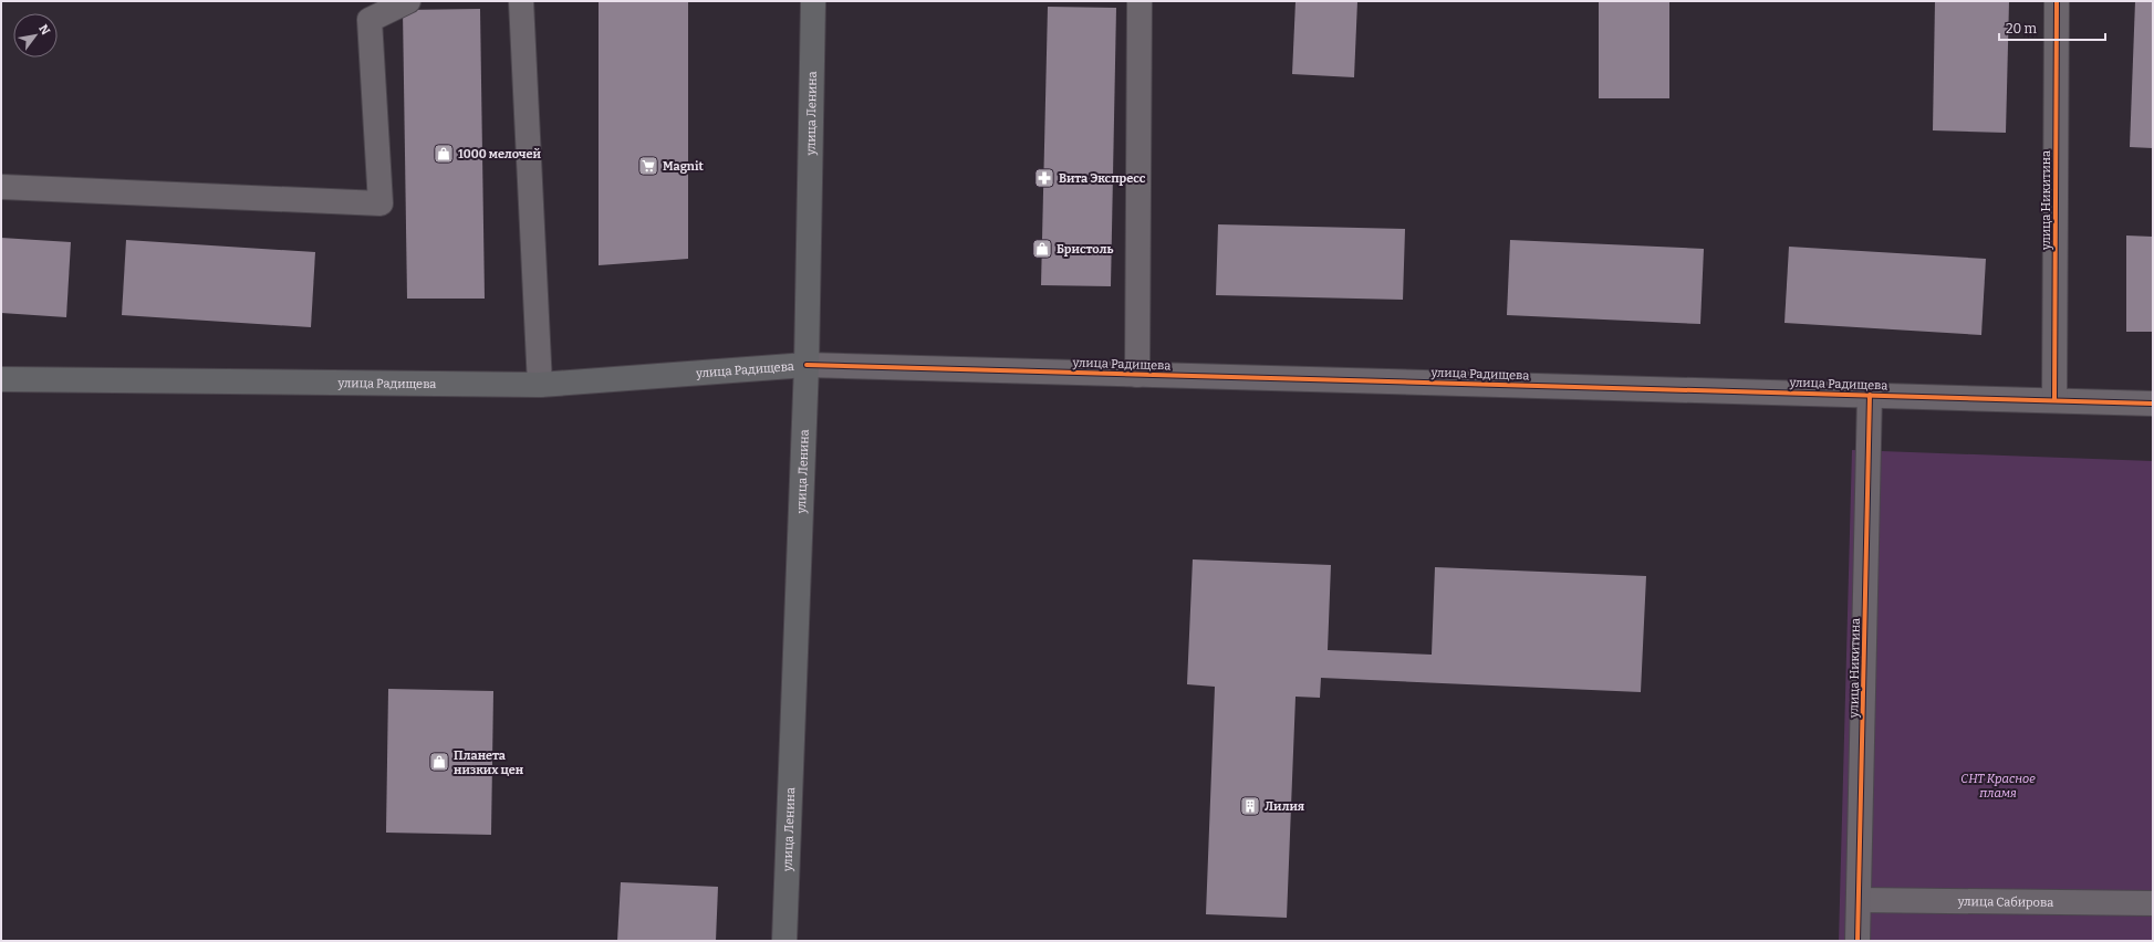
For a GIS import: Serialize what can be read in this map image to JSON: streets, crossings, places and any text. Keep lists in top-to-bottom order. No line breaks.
{"streets":{"main road":["улица Ленина","улица Радищева"],"street":["улица Никитина","улица Сабирова"]},"crossings":[["улица Ленина","улица Радищева"],["улица Никитина","улица Радищева"],["улица Никитина","улица Сабирова"]],"parks":["СНТ Красное пламя"],"places":{"shop":["1000 мелочей","Бристоль","Планета низких цен"],"supermarket":["Magnit"],"pharmacy":["Вита Экспресс"],"building":["Лилия"]},"scale_bar":"20 m","north":"top right"}
